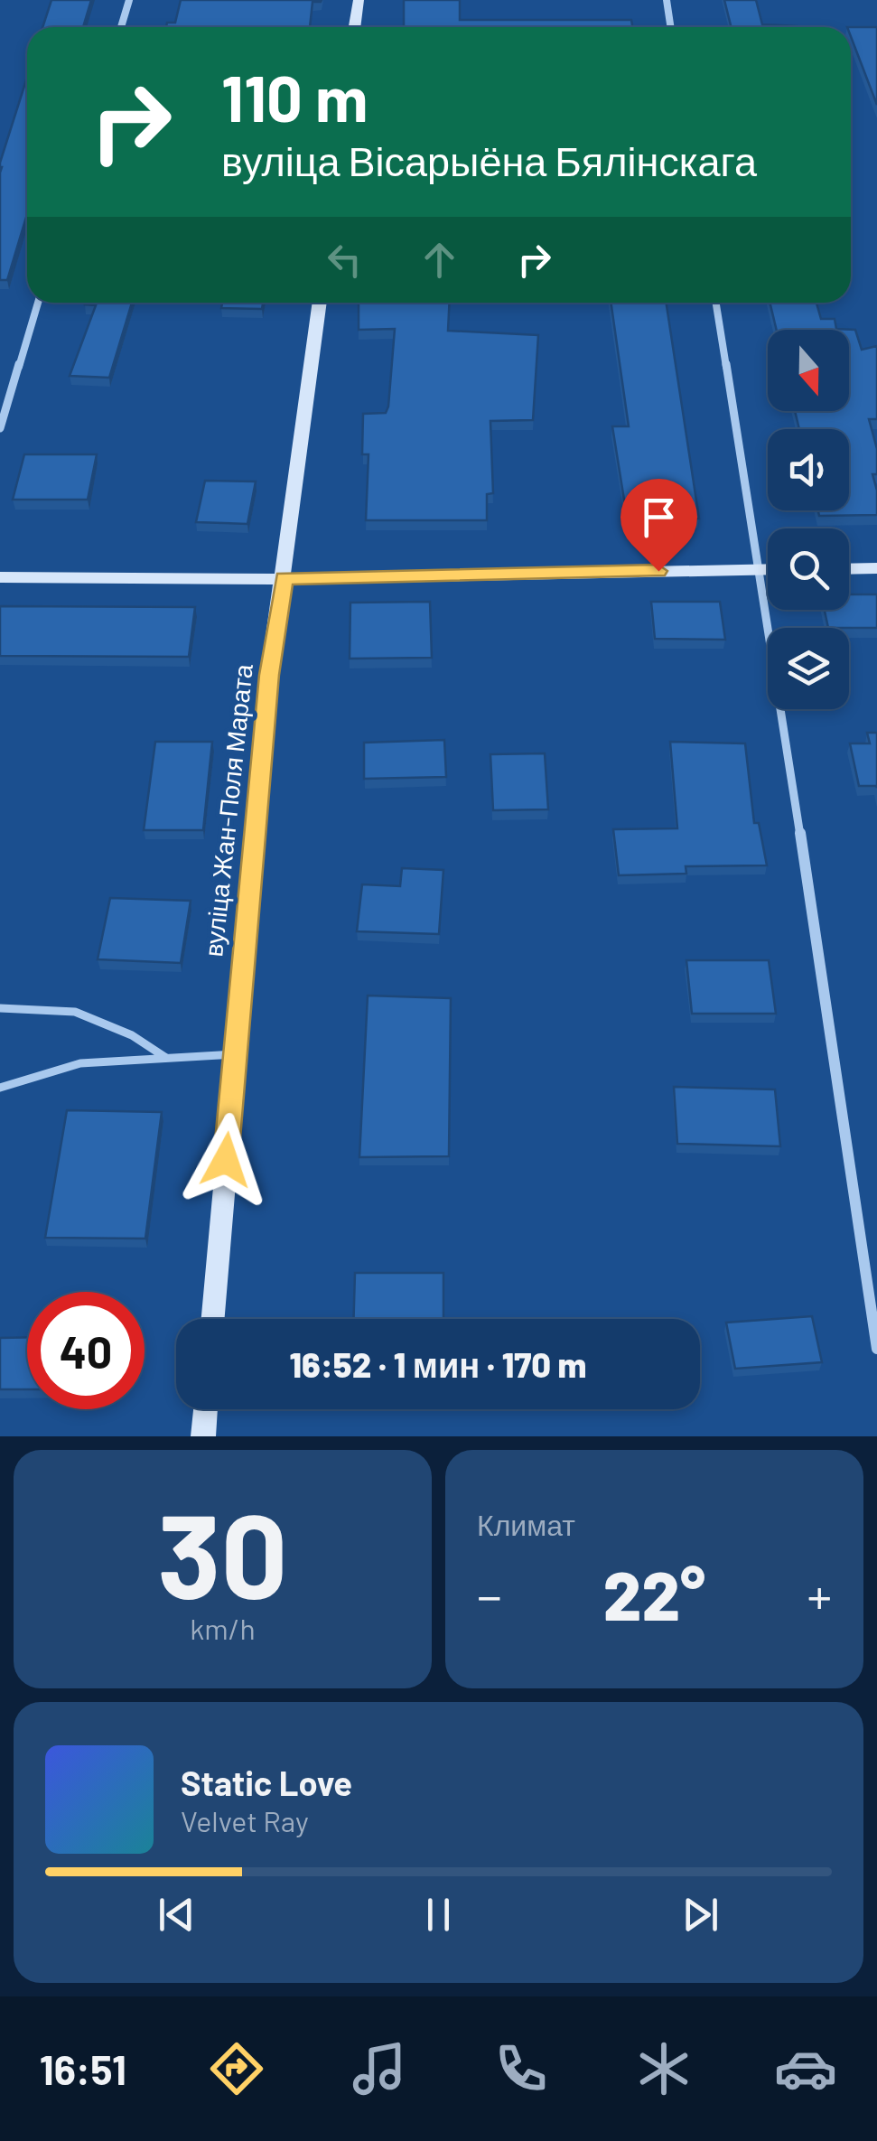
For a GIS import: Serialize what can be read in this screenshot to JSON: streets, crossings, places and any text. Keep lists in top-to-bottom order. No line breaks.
{"streets":{"street":["вуліца Жан-Поля Марата"]},"north":"bottom","page":{"turn":["110 m","вуліца Вісарыёна Бялінскага"],"limit":"40","trip":"16:52 · 1 мин · 170 m","tile":[["30","km/h"],"Климат"],"heat":["−","22°","+"],"song":["Static Love","Velvet Ray"],"tabs":"16:51"}}
